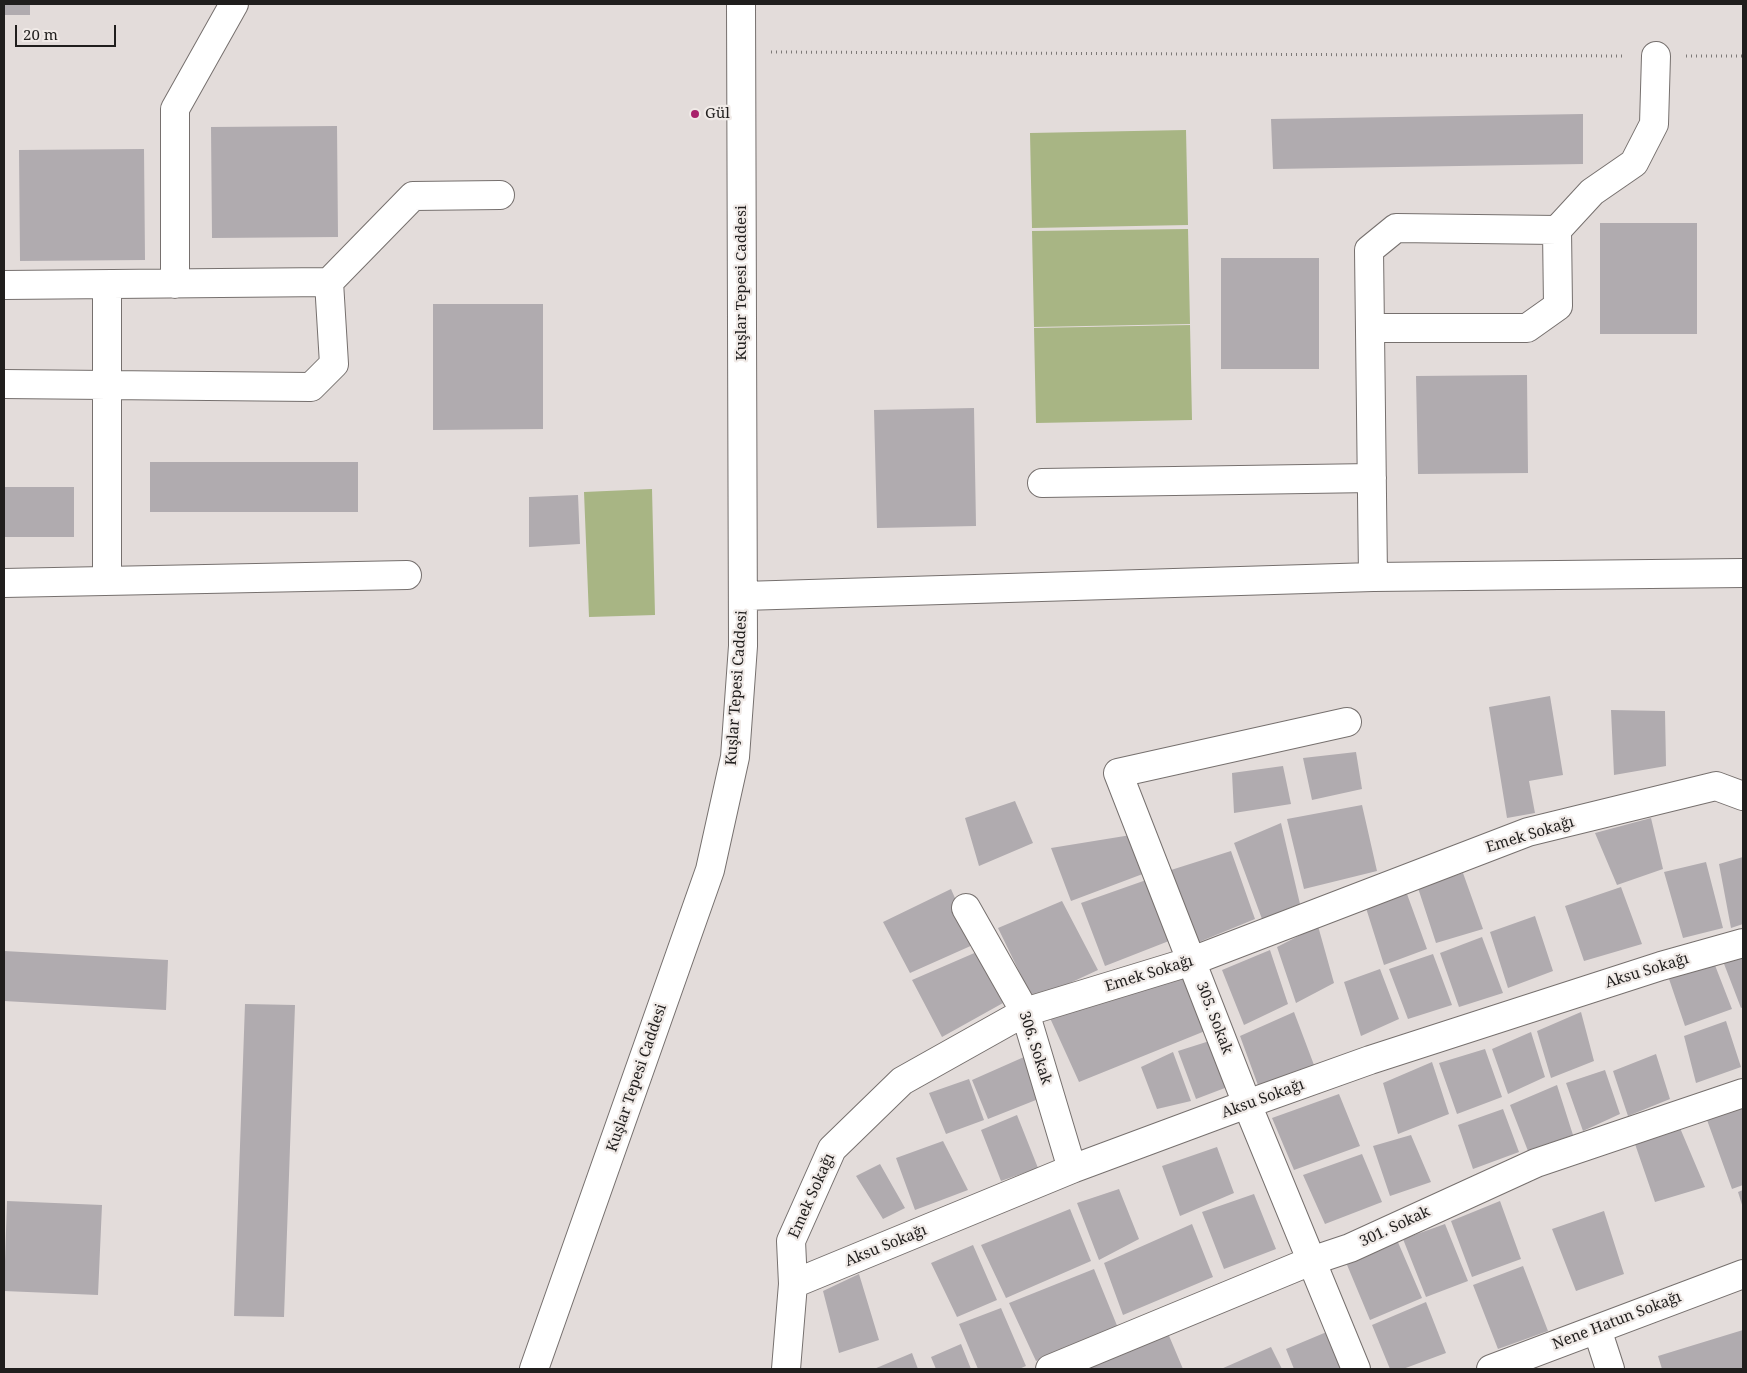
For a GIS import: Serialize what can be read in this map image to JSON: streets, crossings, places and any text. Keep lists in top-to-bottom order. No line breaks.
{"streets":{"street":["Kuşlar Tepesi Caddesi","Emek Sokağı","Aksu Sokağı","305. Sokak","306. Sokak","301. Sokak","Nene Hatun Sokağı"]},"crossings":[["Emek Sokağı","Aksu Sokağı"],["Emek Sokağı","305. Sokak"],["Emek Sokağı","306. Sokak"],["Aksu Sokağı","305. Sokak"],["Aksu Sokağı","306. Sokak"],["305. Sokak","301. Sokak"]],"places":["Gül"],"scale_bar":"20 m"}
